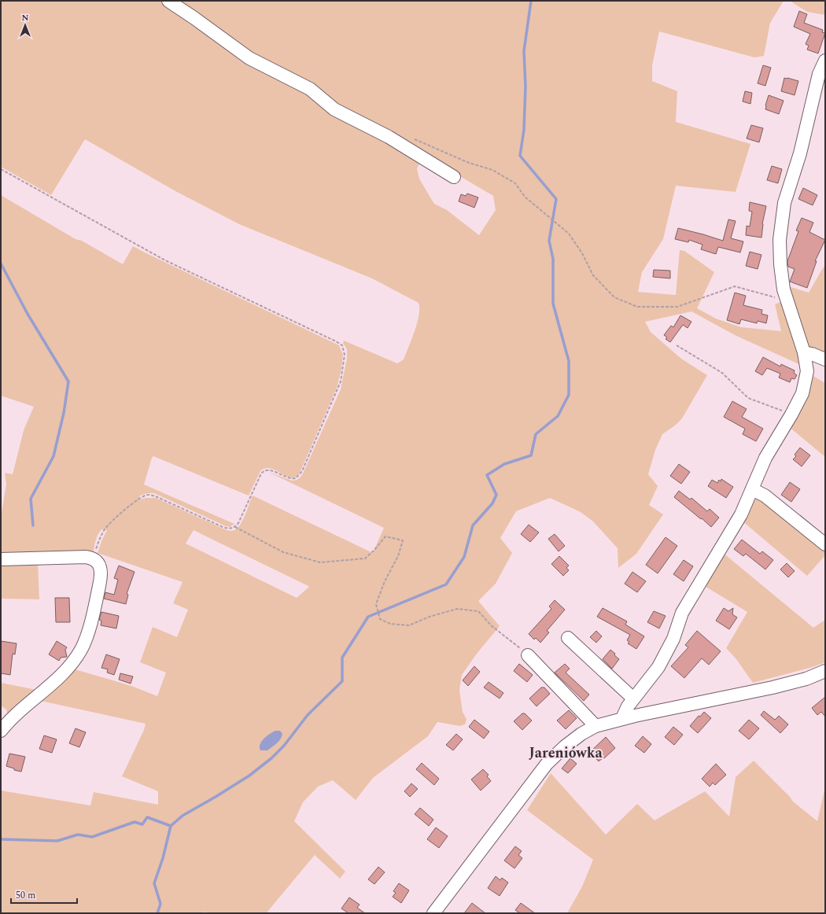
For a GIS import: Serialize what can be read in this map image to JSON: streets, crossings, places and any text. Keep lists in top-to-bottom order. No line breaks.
{"districts":["Jareniówka"],"scale_bar":"50 m","north":"top"}
